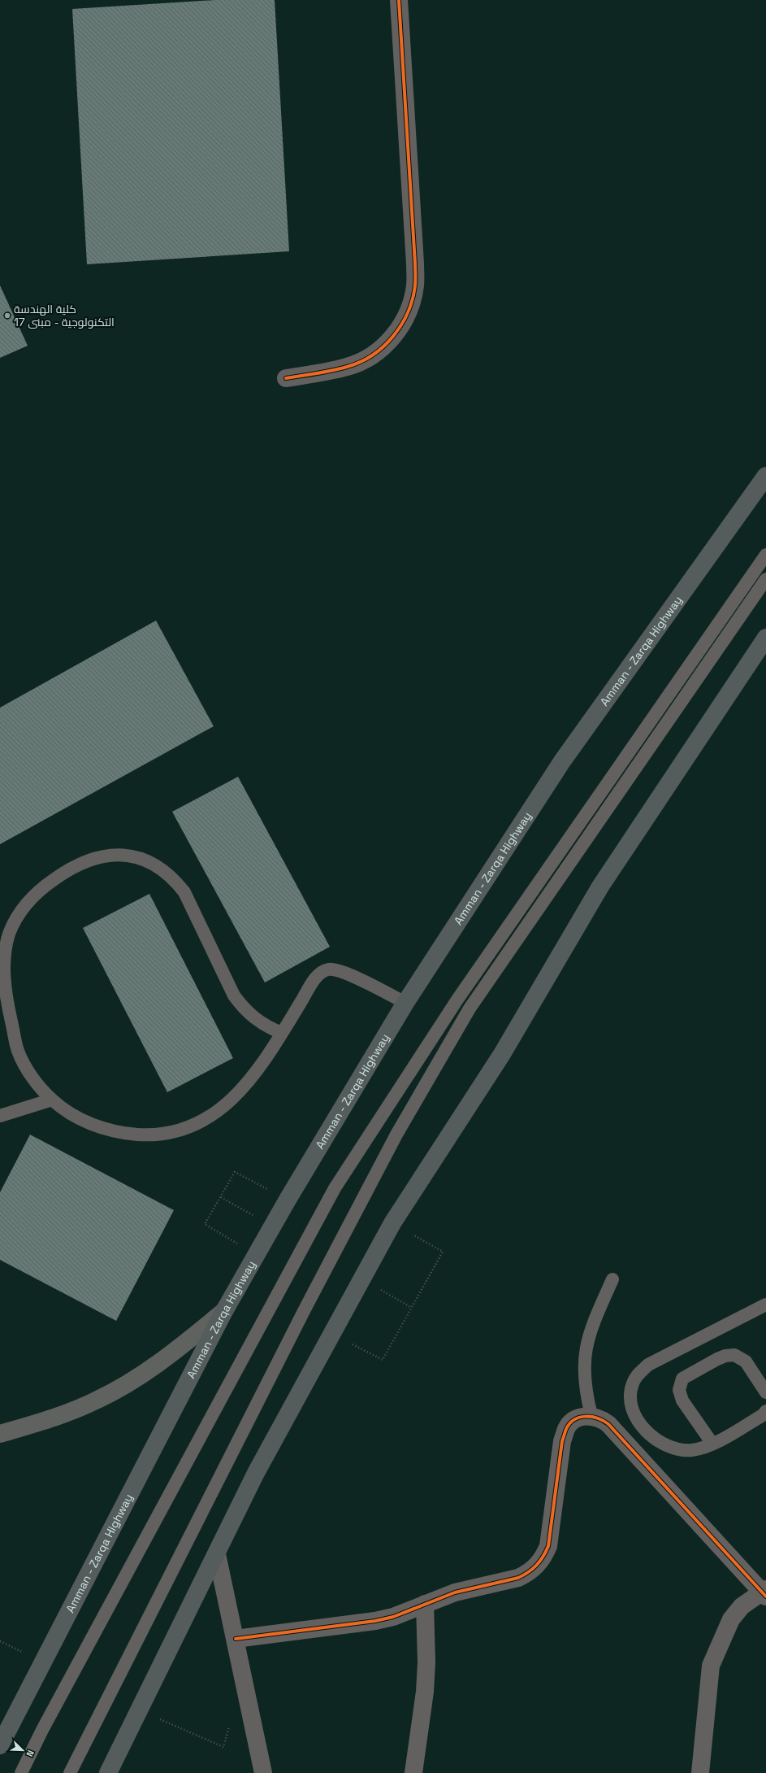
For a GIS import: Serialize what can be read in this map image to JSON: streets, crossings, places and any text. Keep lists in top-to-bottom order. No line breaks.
{"streets":{"highway":["Amman - Zarqa Highway"]},"places":["كلية الهندسة التكنولوجية - مبنى 17"],"north":"bottom right"}
